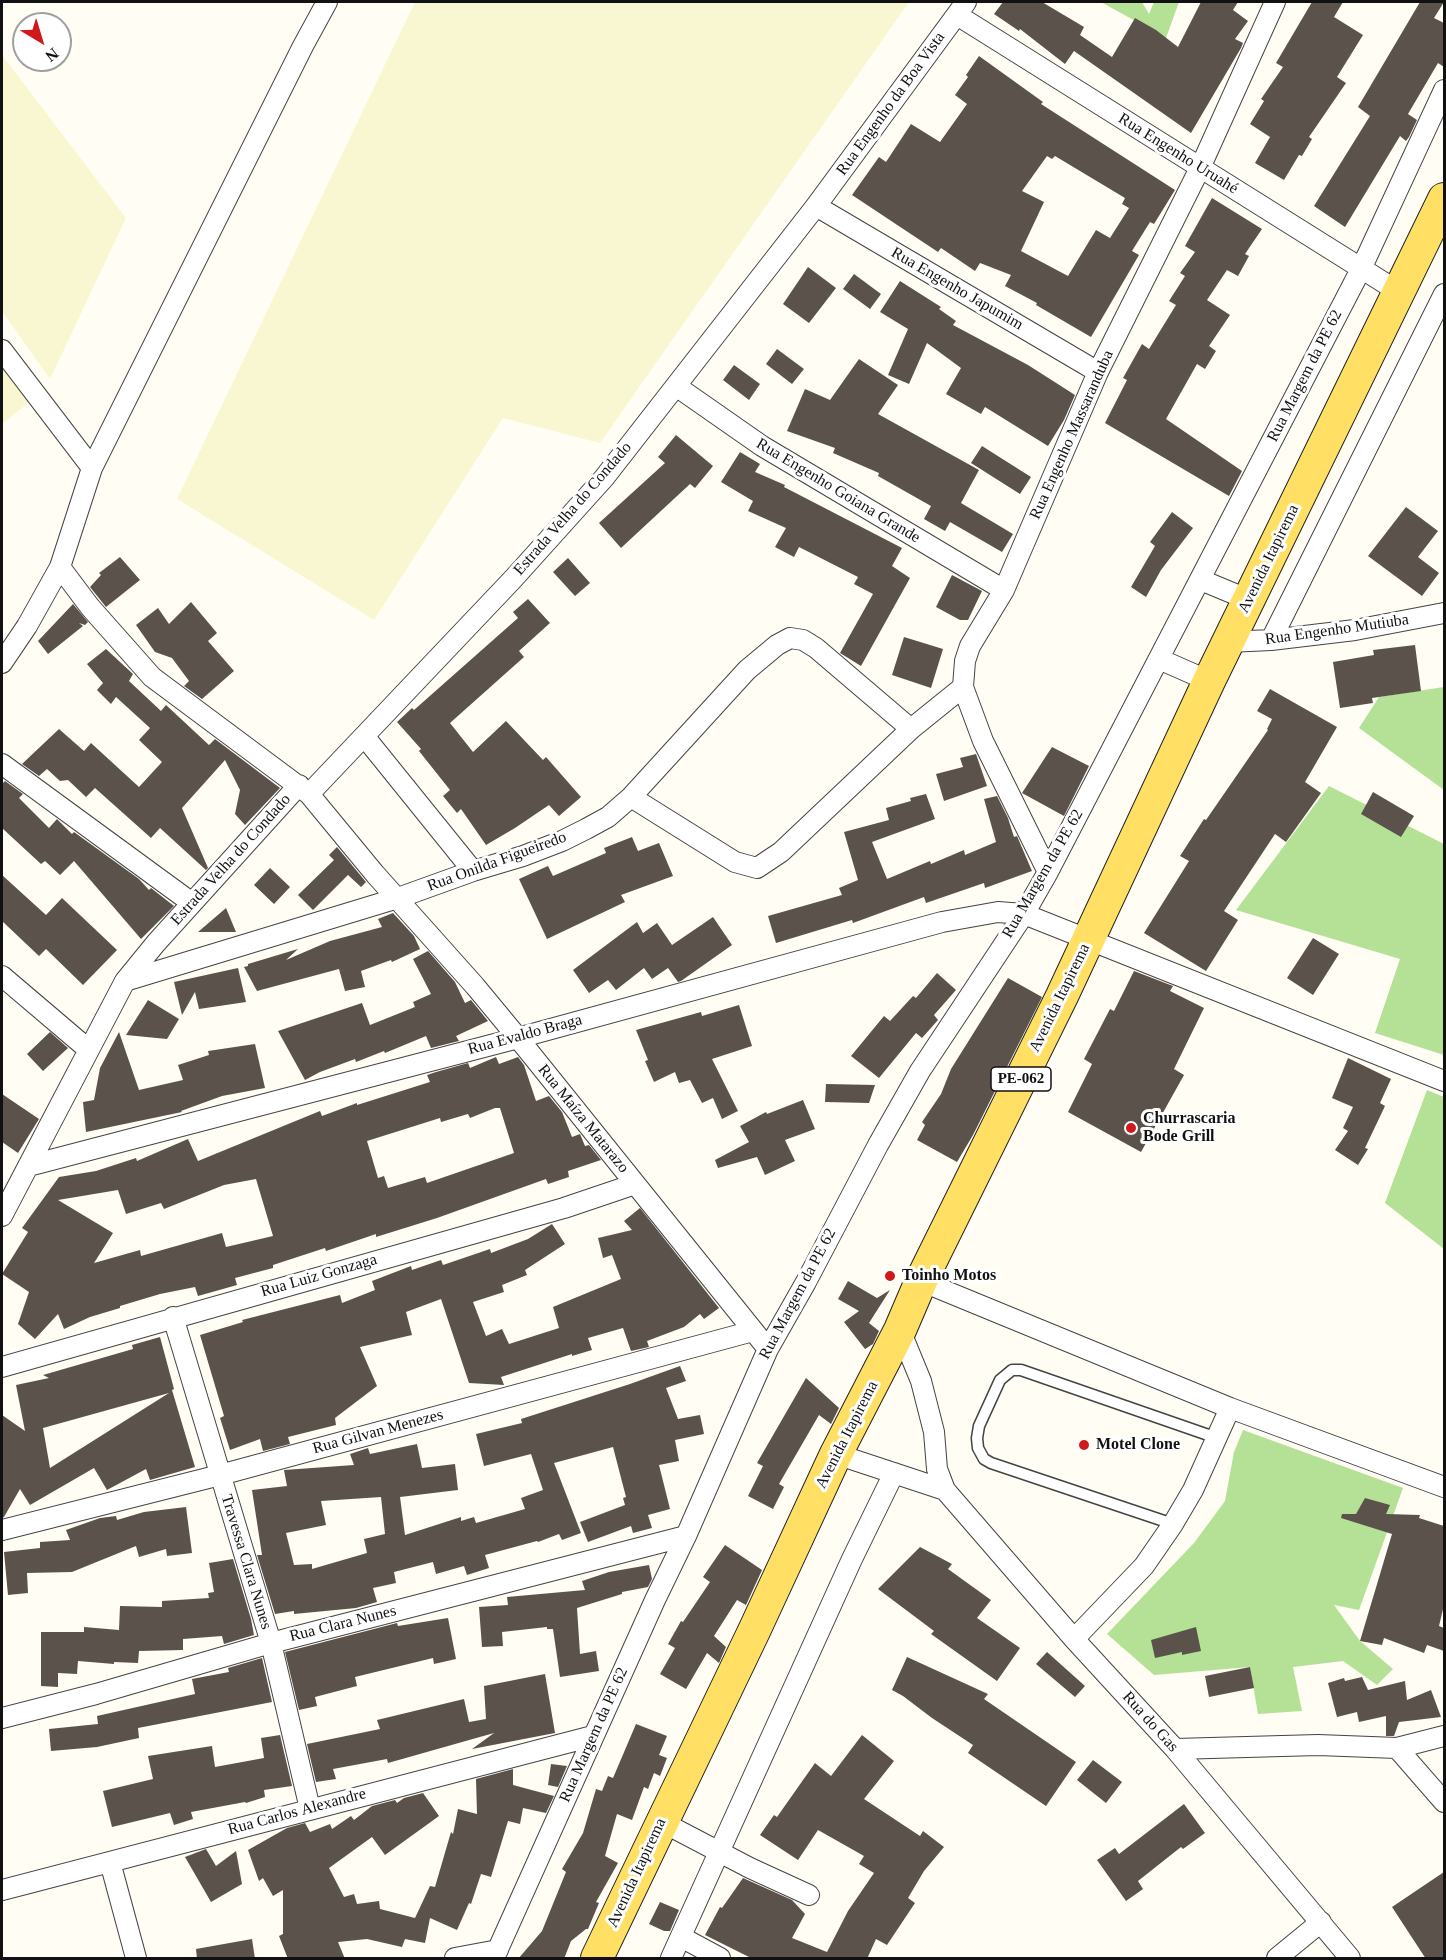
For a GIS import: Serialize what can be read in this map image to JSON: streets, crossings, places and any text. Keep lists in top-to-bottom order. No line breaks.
{"streets":{"main road":["Avenida Itapirema","PE-062"],"street":["Rua Engenho da Boa Vista","Rua Engenho Uruahé","Rua Engenho Japumim","Rua Margem da PE 62","Rua Engenho Massaranduba","Rua Engenho Goiana Grande","Estrada Velha do Condado","Rua Engenho Mutiuba","Rua Onilda Figueiredo","Rua Evaldo Braga","Rua Maíza Matarazo","Rua Luiz Gonzaga","Rua Gilvan Menezes","Travessa Clara Nunes","Rua Clara Nunes","Rua do Gas","Rua Carlos Alexandre"]},"crossings":[["Rua Engenho da Boa Vista","Rua Engenho Uruahé"],["Rua Engenho da Boa Vista","Rua Engenho Japumim"],["Rua Engenho da Boa Vista","Estrada Velha do Condado"],["Rua Engenho Uruahé","Rua Margem da PE 62"],["Rua Engenho Uruahé","Rua Engenho Massaranduba"],["Rua Engenho Uruahé","Avenida Itapirema"],["Rua Engenho Japumim","Rua Engenho Massaranduba"],["Rua Engenho Japumim","Estrada Velha do Condado"],["Rua Margem da PE 62","Rua Engenho Massaranduba"],["Rua Margem da PE 62","Rua Evaldo Braga"],["Rua Margem da PE 62","Rua Maíza Matarazo"],["Rua Margem da PE 62","Rua Clara Nunes"],["Rua Margem da PE 62","Rua Carlos Alexandre"],["Rua Engenho Massaranduba","Rua Engenho Goiana Grande"],["Rua Engenho Goiana Grande","Estrada Velha do Condado"],["Estrada Velha do Condado","Rua Onilda Figueiredo"],["Estrada Velha do Condado","Rua Evaldo Braga"],["Estrada Velha do Condado","Rua Maíza Matarazo"],["Avenida Itapirema","Rua Engenho Mutiuba"],["Avenida Itapirema","Rua Evaldo Braga"],["Avenida Itapirema","Rua do Gas"],["Rua Onilda Figueiredo","Rua Maíza Matarazo"],["Rua Evaldo Braga","Rua Maíza Matarazo"],["Rua Maíza Matarazo","Rua Luiz Gonzaga"],["Rua Maíza Matarazo","Rua Gilvan Menezes"],["Rua Luiz Gonzaga","Travessa Clara Nunes"],["Rua Gilvan Menezes","Travessa Clara Nunes"],["Travessa Clara Nunes","Rua Clara Nunes"],["Travessa Clara Nunes","Rua Carlos Alexandre"]],"places":["Churrascaria Bode Grill","Toinho Motos","Motel Clone"],"north":"bottom right"}
